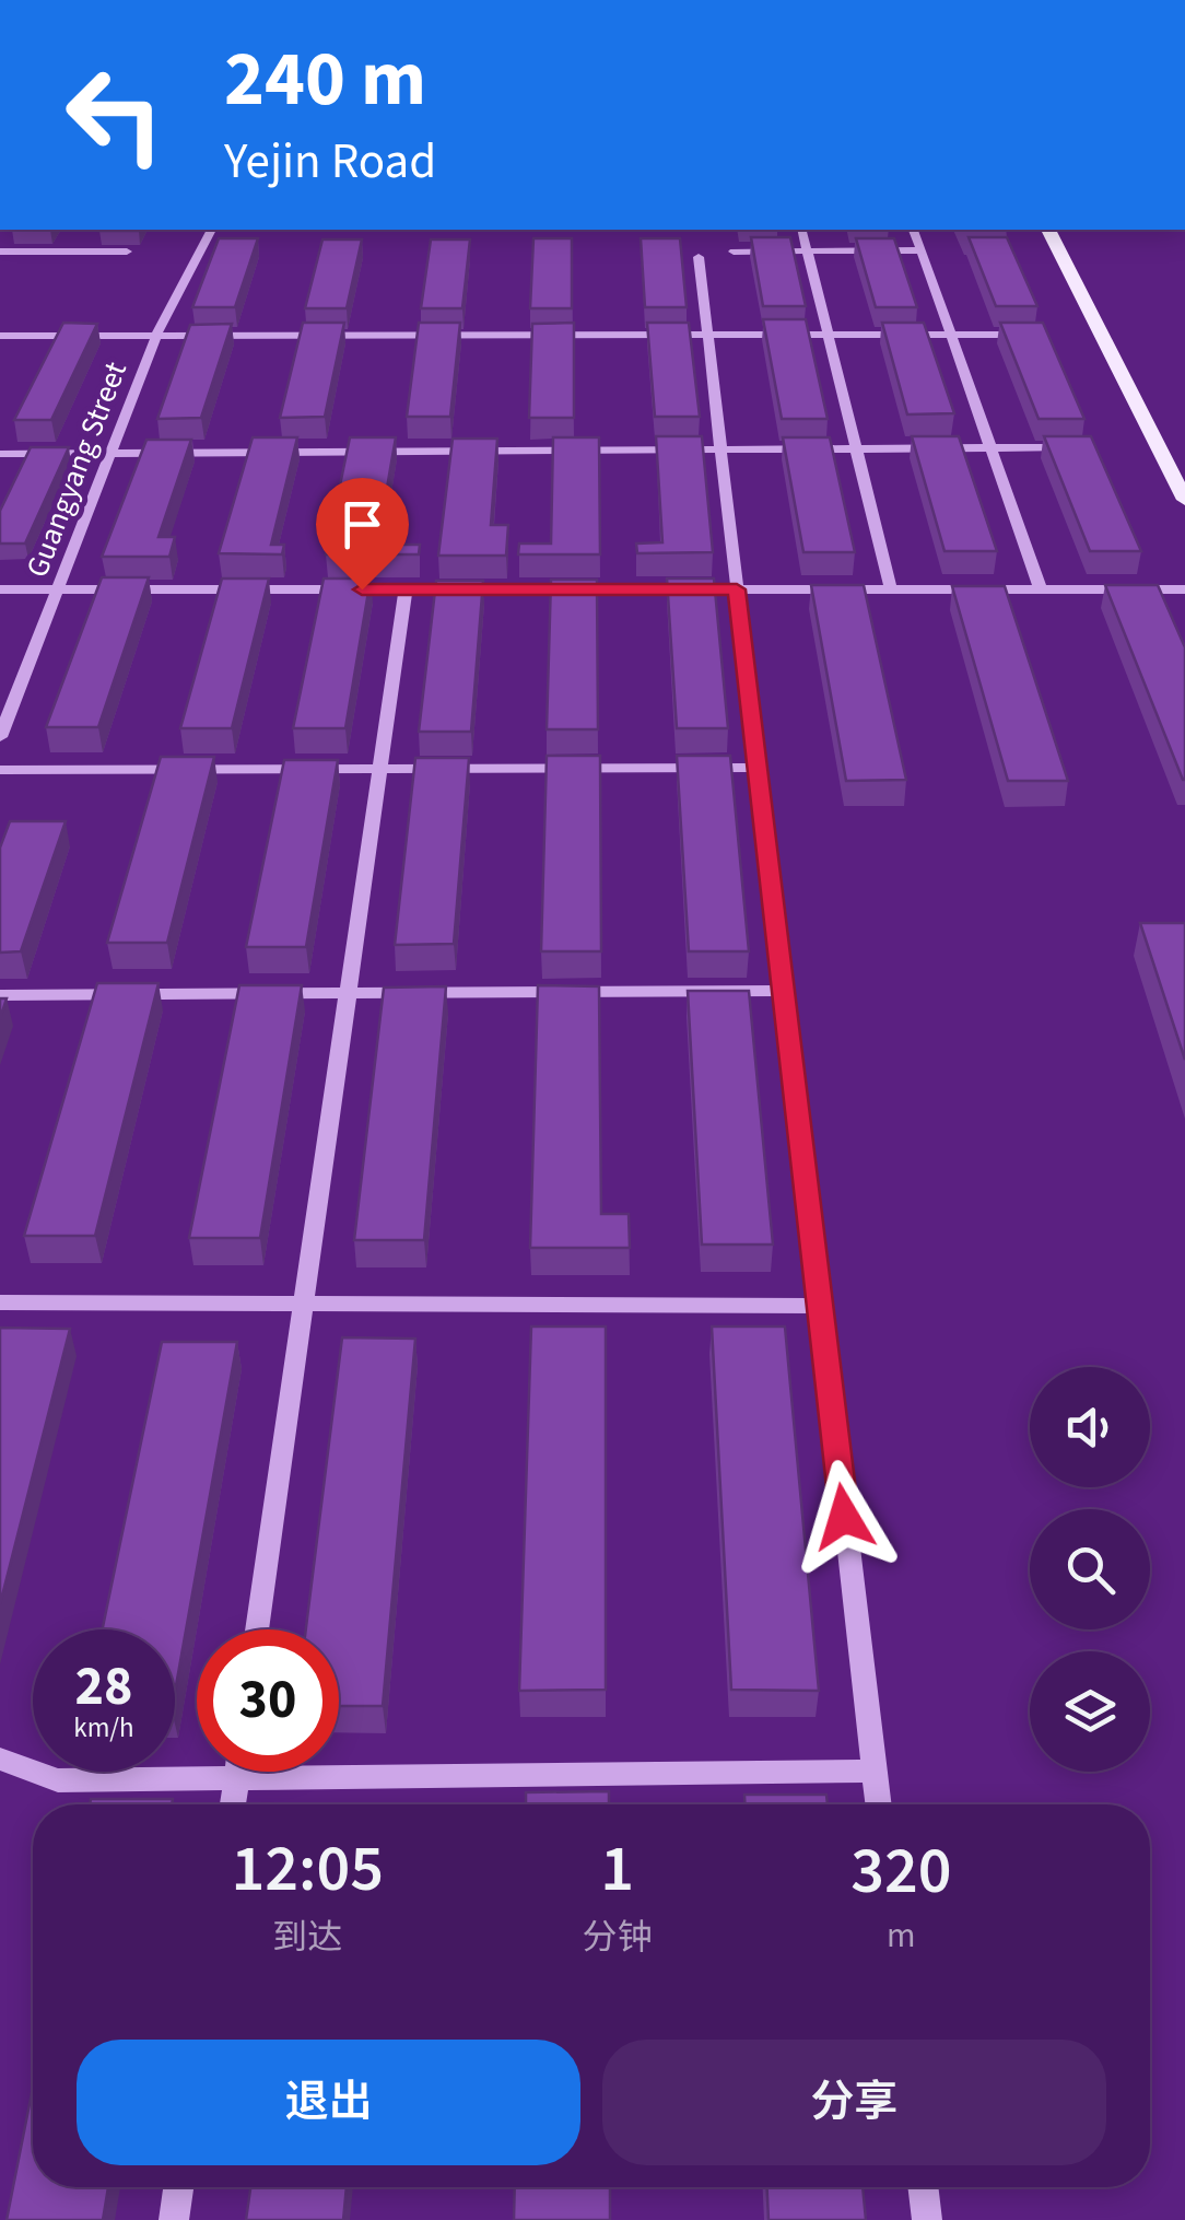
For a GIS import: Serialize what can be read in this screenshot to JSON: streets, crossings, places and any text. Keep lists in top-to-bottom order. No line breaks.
{"streets":{"street":["Guangyang Street"]},"page":{"turn":["240 m","Yejin Road"],"speed":"28 km/h","limit":"30","eta":["12:05","到达","1","分钟","320","m"],"buttons":["退出","分享"]}}
